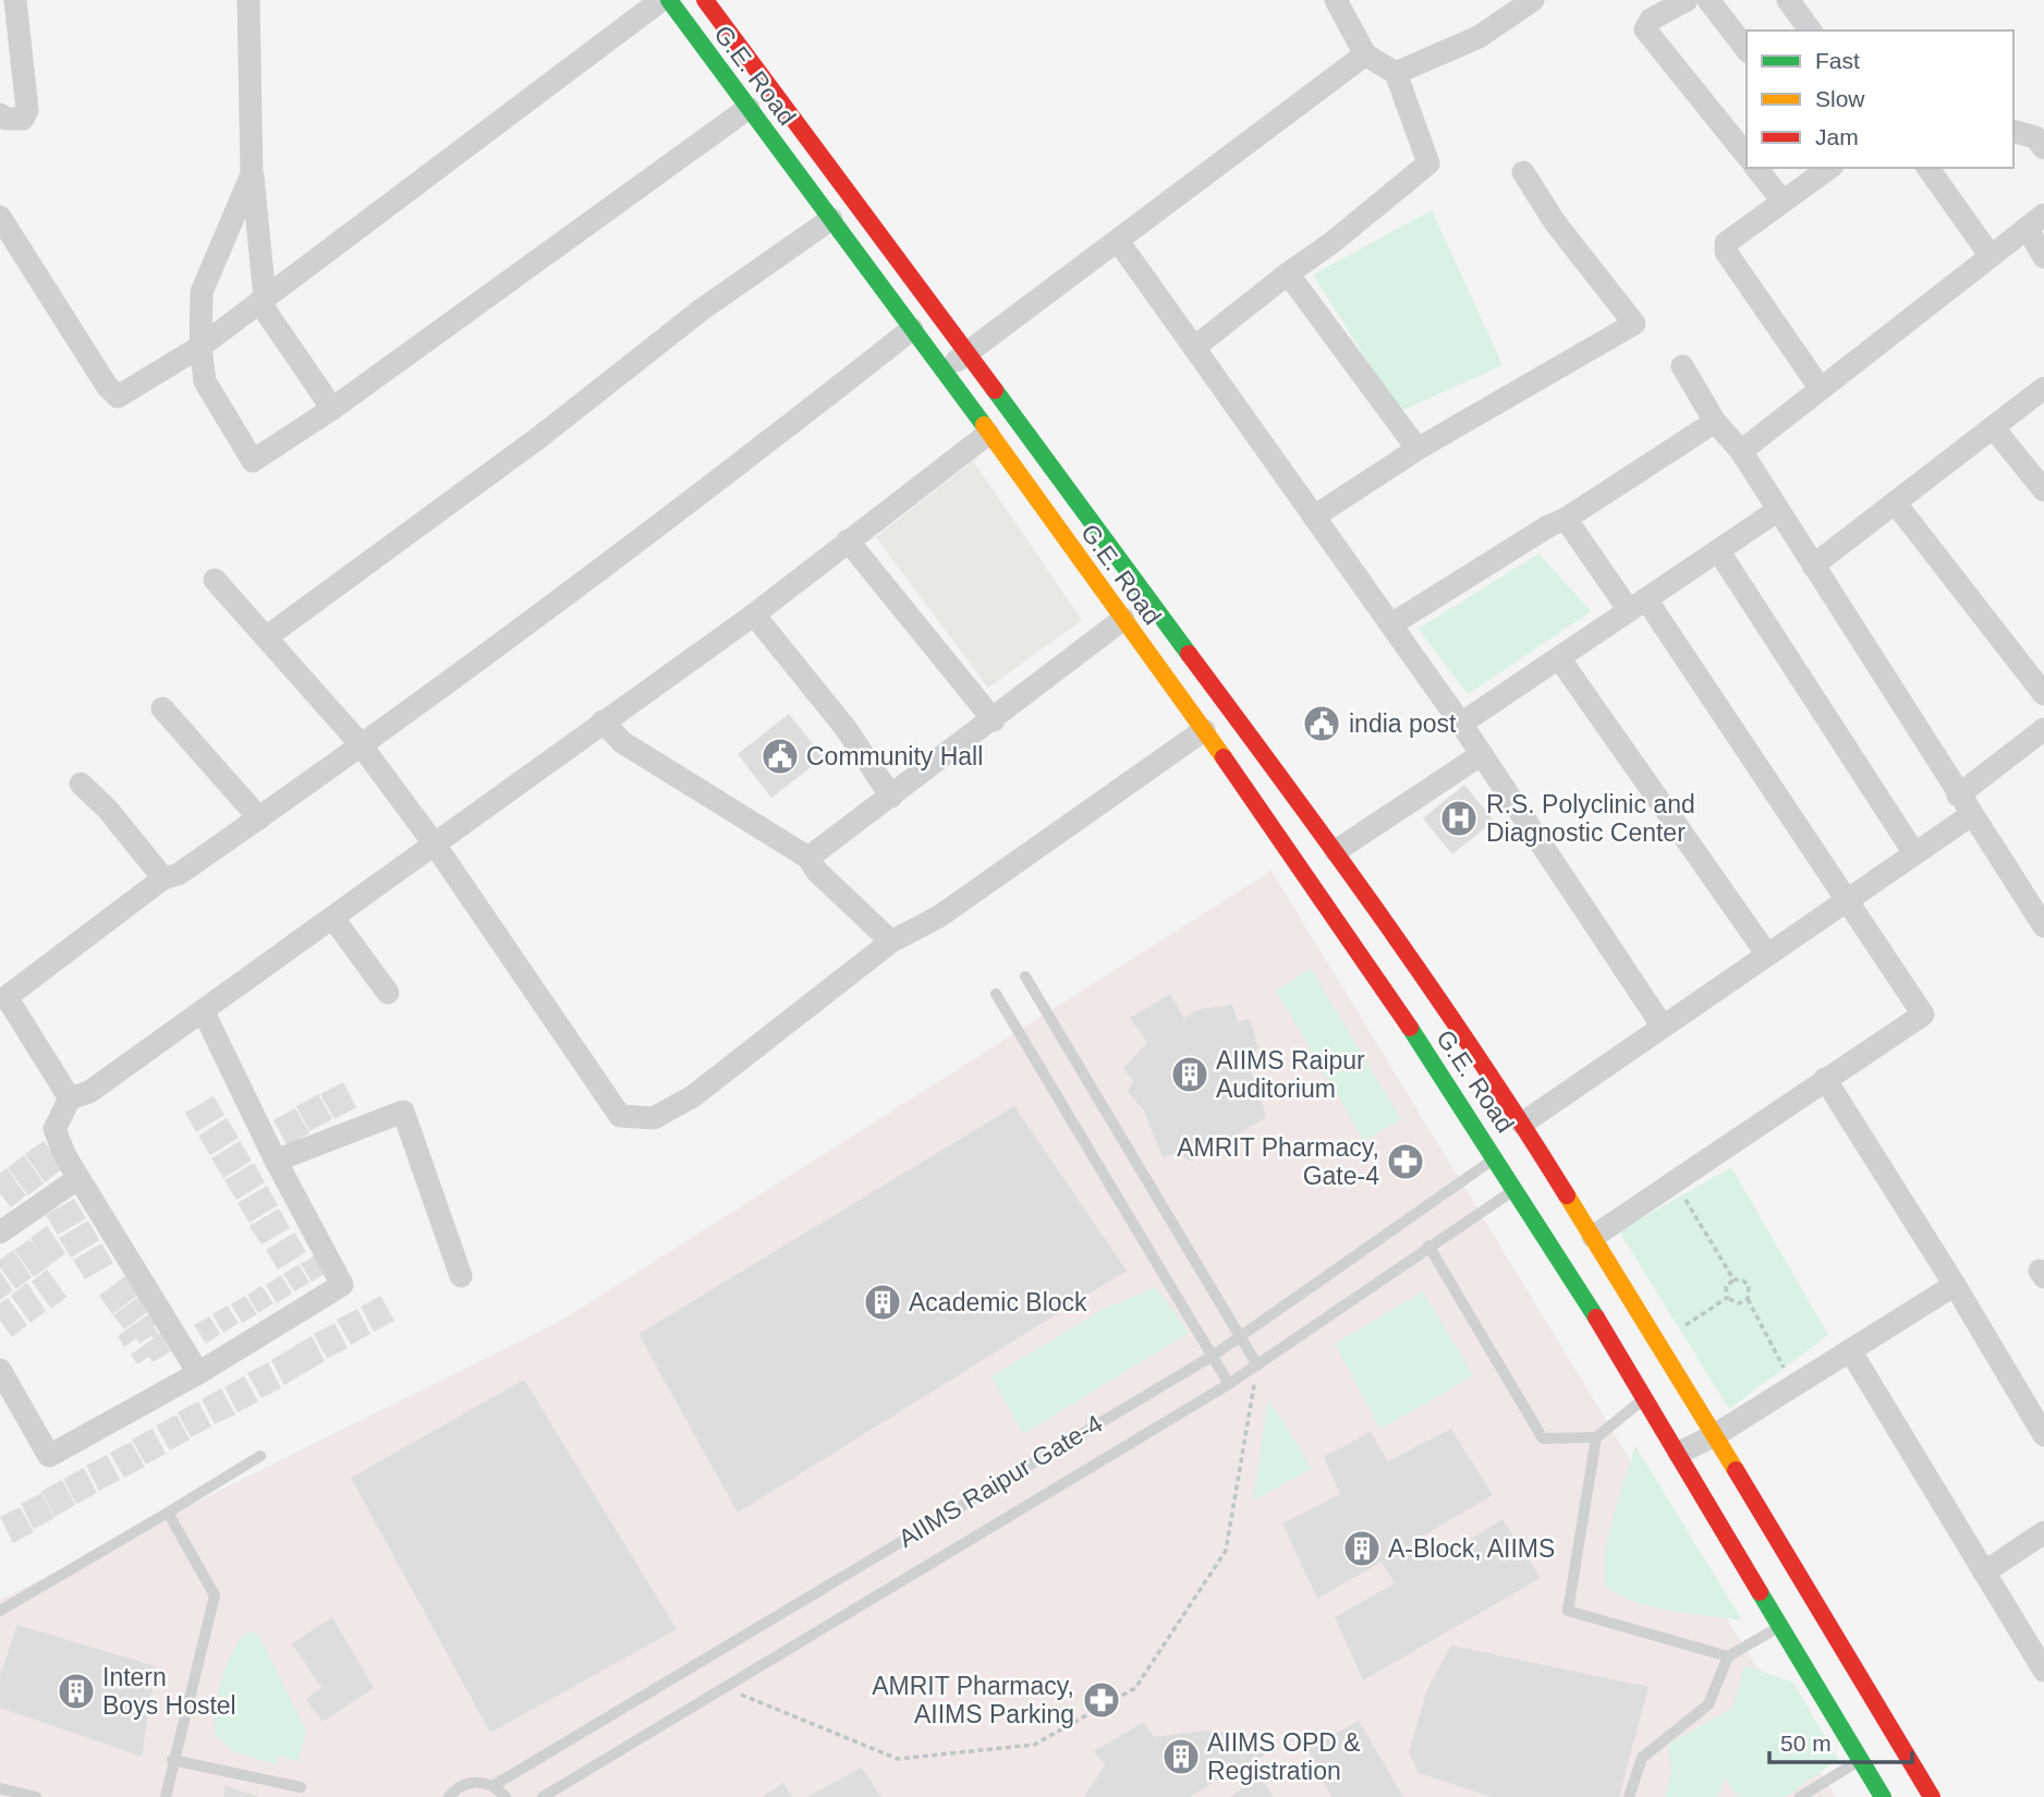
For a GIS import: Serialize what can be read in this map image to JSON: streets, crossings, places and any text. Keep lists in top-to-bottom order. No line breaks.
{"streets":{"main road":["G.E. Road"],"lane":["AIIMS Raipur Gate-4"]},"crossings":[["G.E. Road","AIIMS Raipur Gate-4"]],"places":{"public building":["india post","Community Hall"],"hospital":["R.S. Polyclinic and Diagnostic Center"],"building":["AIIMS Raipur Auditorium","Academic Block","A-Block, AIIMS","Intern Boys Hostel","AIIMS OPD & Registration"],"pharmacy":["AMRIT Pharmacy, Gate-4","AMRIT Pharmacy, AIIMS Parking"]},"legend":["Fast","Slow","Jam"],"scale_bar":"50 m"}
